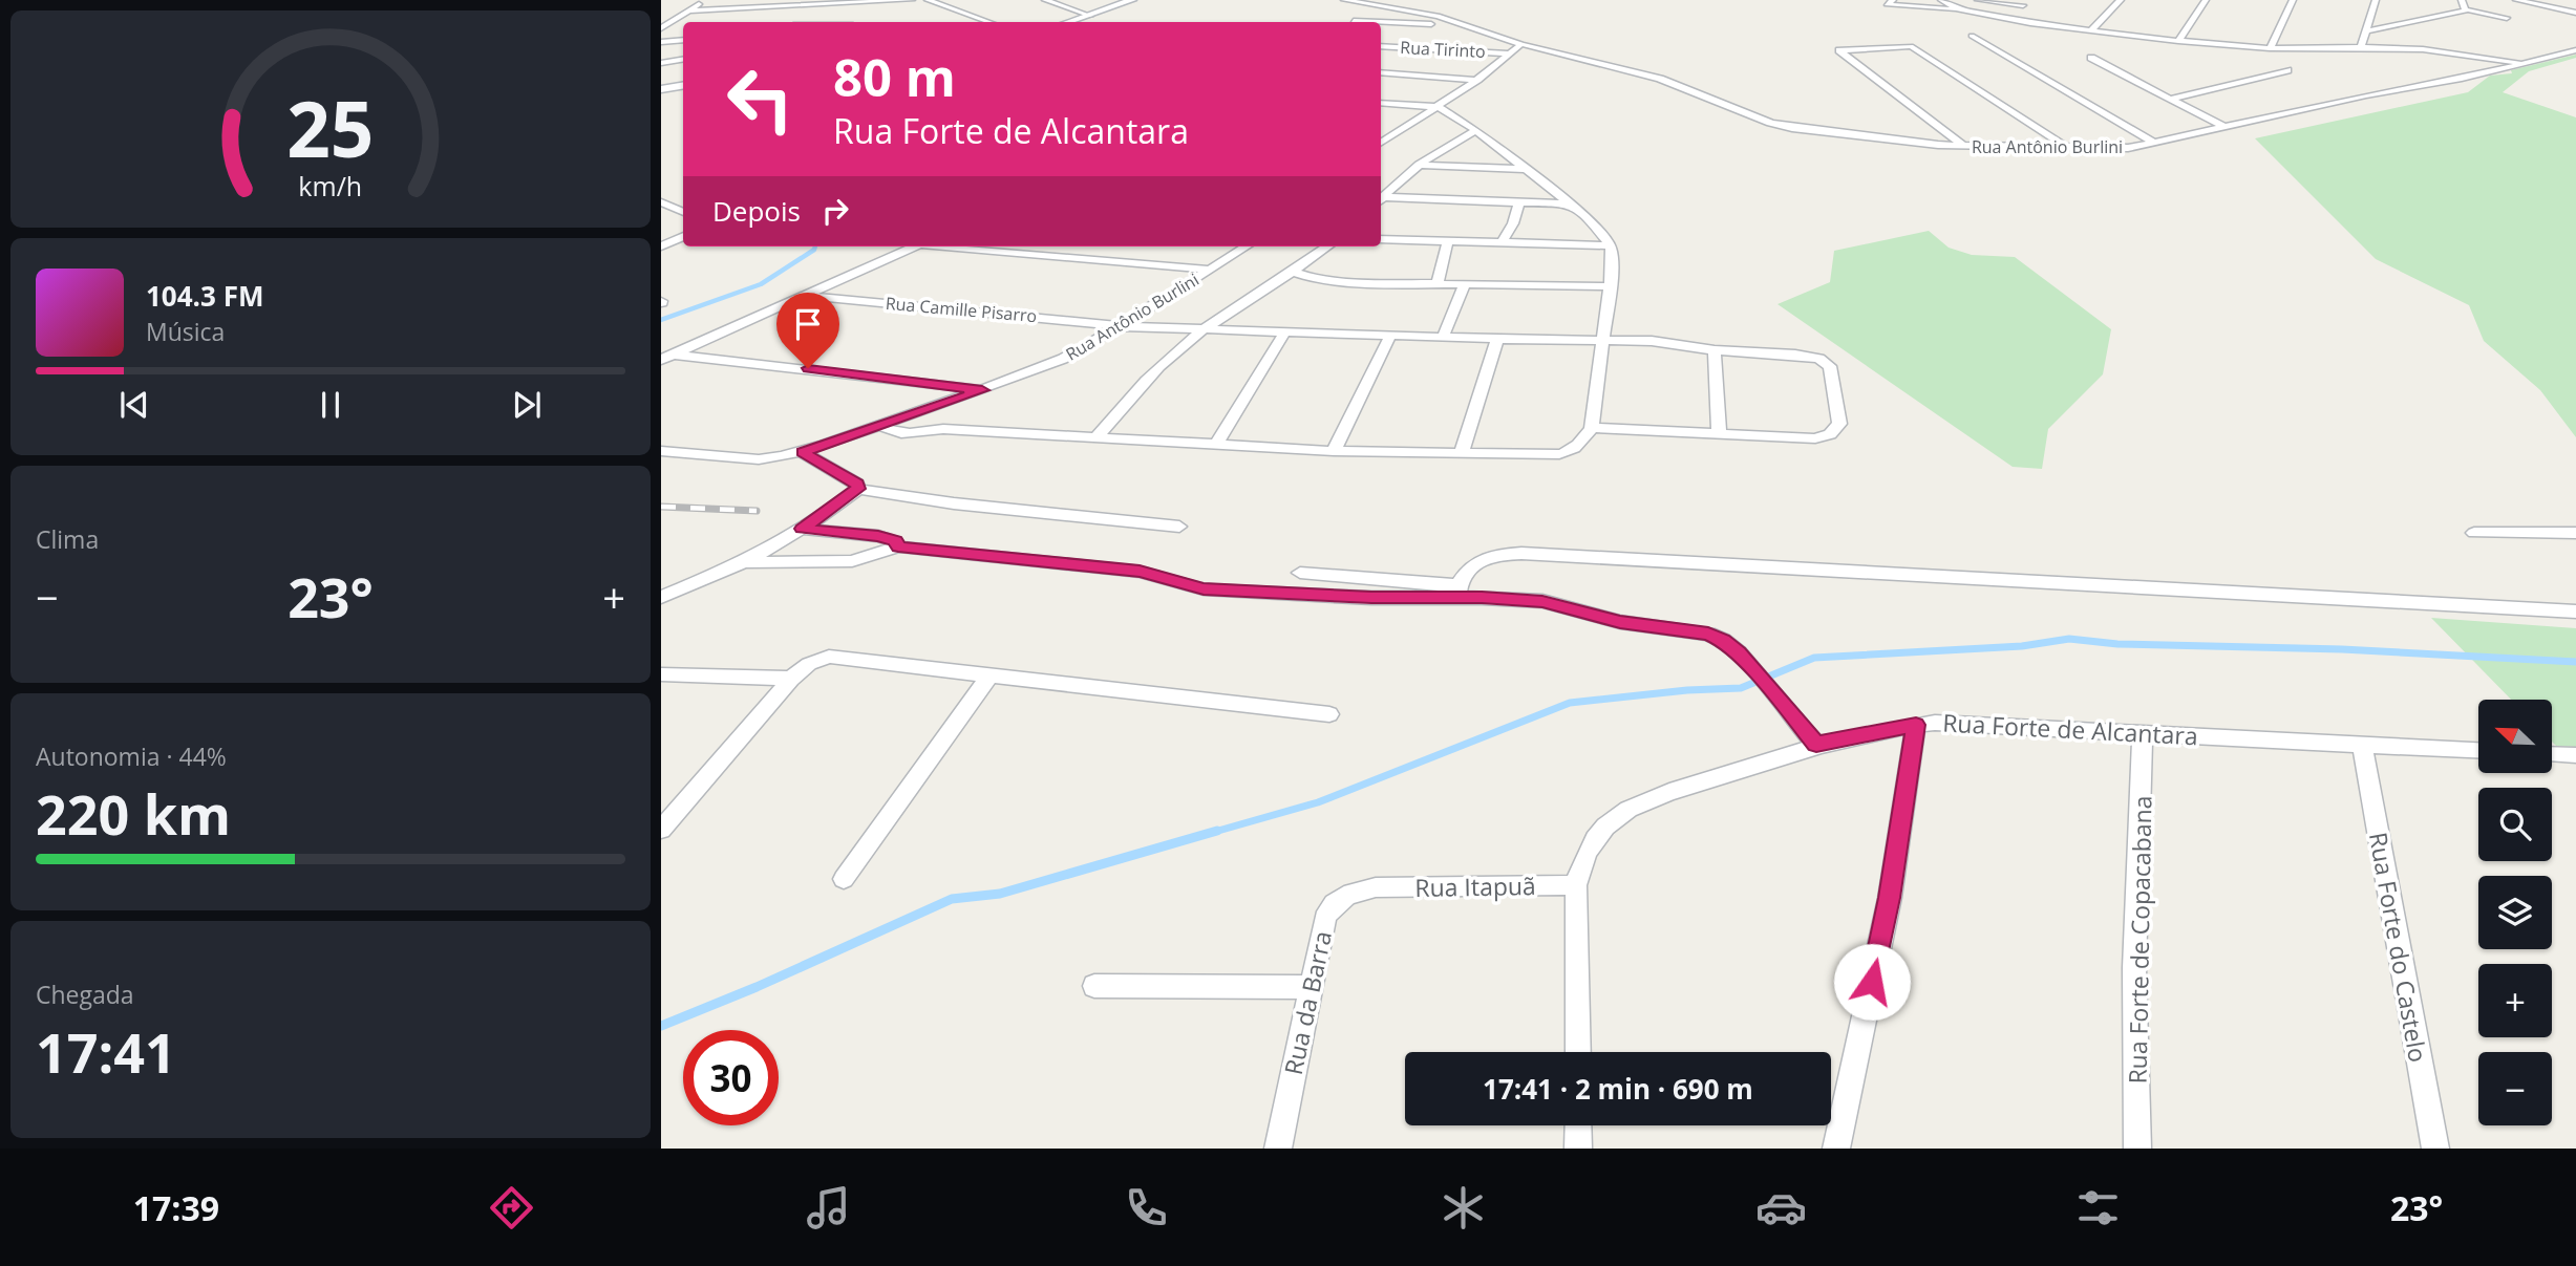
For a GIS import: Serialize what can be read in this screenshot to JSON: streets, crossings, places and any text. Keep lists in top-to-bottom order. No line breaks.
{"streets":{"street":["Rua Tirinto","Rua Antônio Burlini","Rua Camille Pisarro","Rua Forte de Alcantara","Rua Itapuã","Rua Forte de Copacabana","Rua Forte do Castelo","Rua da Barra"]},"crossings":[["Rua Antônio Burlini","Rua Camille Pisarro"],["Rua Forte de Alcantara","Rua Itapuã"],["Rua Forte de Alcantara","Rua Forte de Copacabana"],["Rua Forte de Alcantara","Rua Forte do Castelo"],["Rua Itapuã","Rua da Barra"]],"north":"top left","page":{"turn":["80 m","Rua Forte de Alcantara"],"then":"Depois","song":["104.3 FM","Música"],"tile":["Clima",["Autonomia · 44%","220 km"],["Chegada","17:41"]],"heat":["−","23°","+"],"map_buttons":["+","−"],"limit":"30","trip":"17:41 · 2 min · 690 m","tabs":["17:39","23°"],"gauge":["25","km/h"]}}
